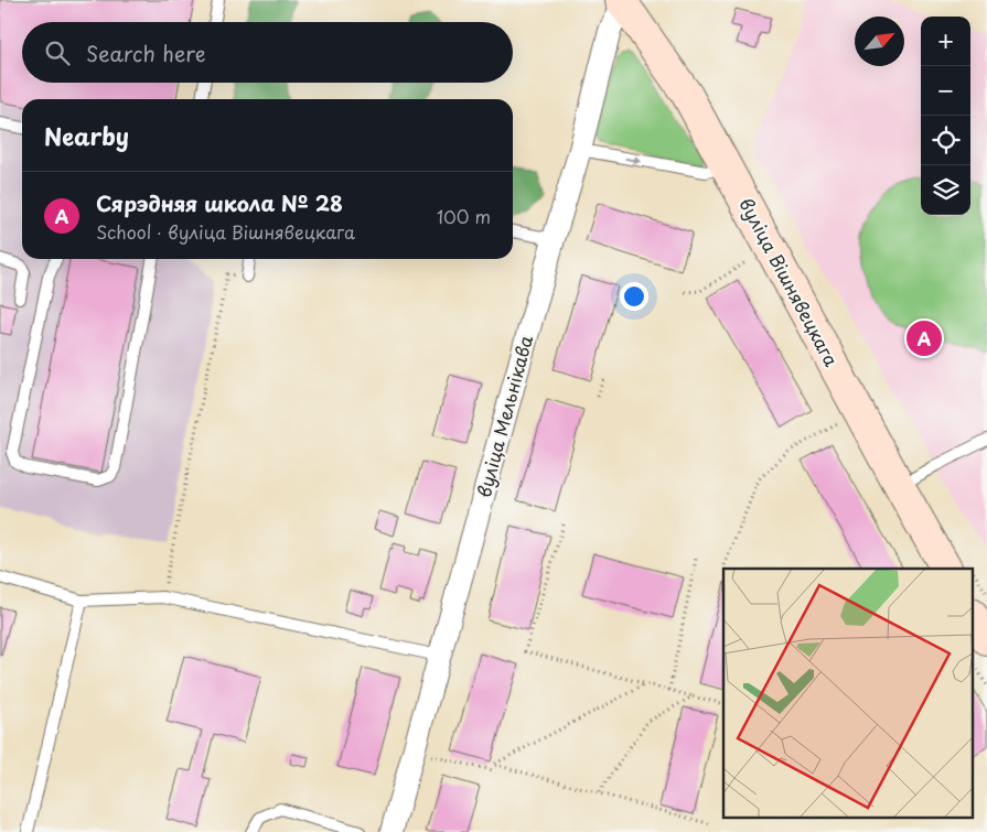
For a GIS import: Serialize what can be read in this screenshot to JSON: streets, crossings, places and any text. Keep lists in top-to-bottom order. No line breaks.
{"streets":{"main road":["вуліца Вішнявецкага"],"street":["вуліца Мельнікава"]},"crossings":[["вуліца Вішнявецкага","вуліца Мельнікава"]],"north":"top right","page":{"map_buttons":["+","−"],"search":"Search here","heading":"Nearby","list":[{"mark":"A","name":"Сярэдняя школа № 28","note":"School · вуліца Вішнявецкага","value":"100 m"}],"pins":"A"}}
